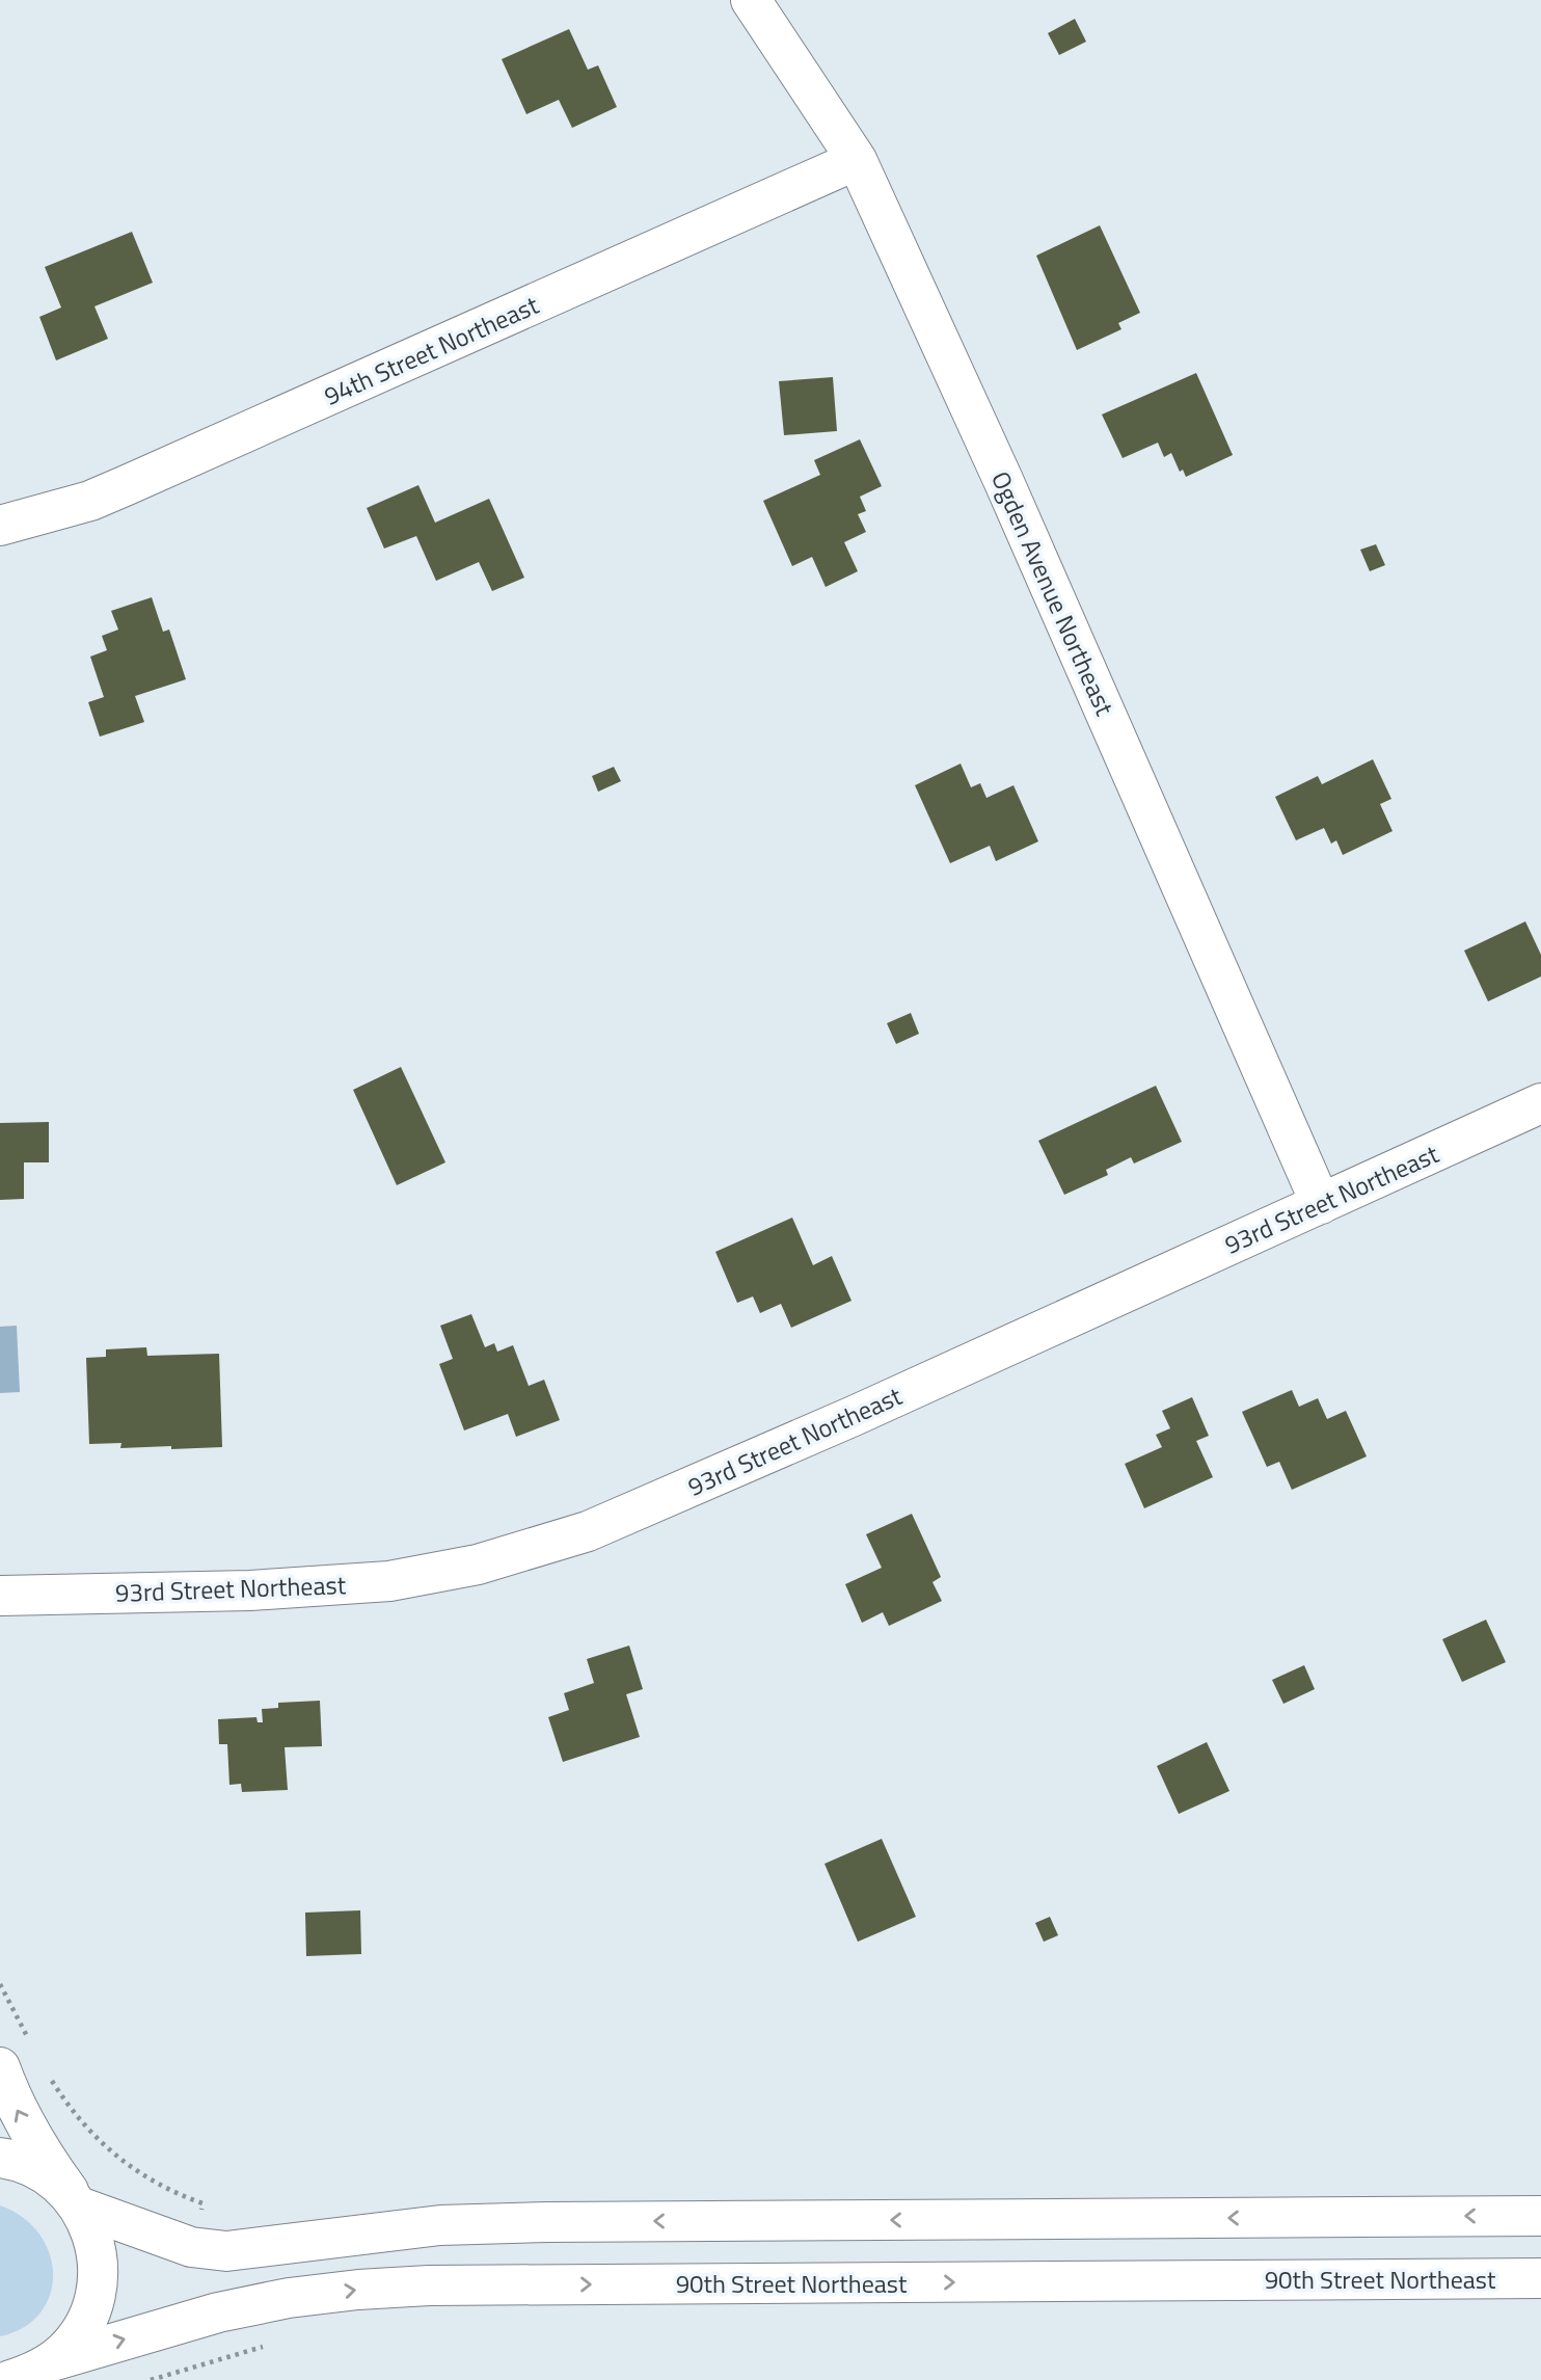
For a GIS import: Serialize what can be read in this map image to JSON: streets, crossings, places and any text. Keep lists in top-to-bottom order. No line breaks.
{"streets":{"street":["94th Street Northeast","Ogden Avenue Northeast","93rd Street Northeast","90th Street Northeast"]},"crossings":[["94th Street Northeast","Ogden Avenue Northeast"],["Ogden Avenue Northeast","93rd Street Northeast"]]}
